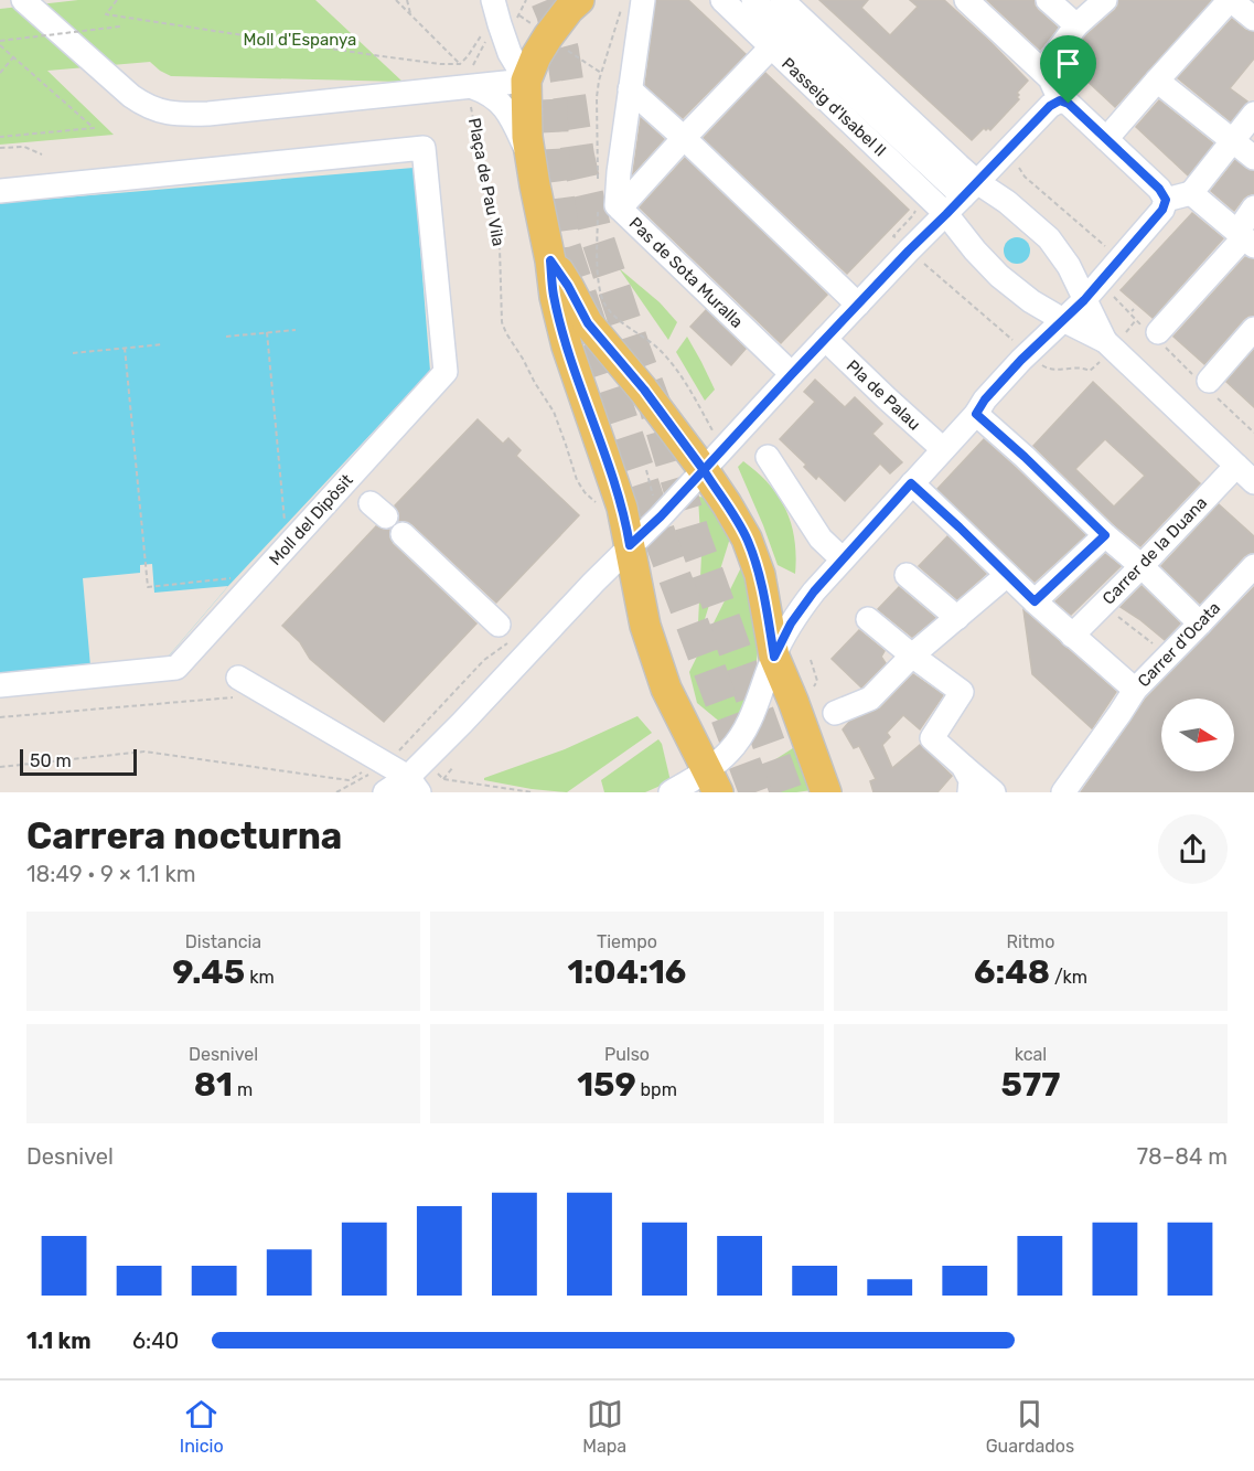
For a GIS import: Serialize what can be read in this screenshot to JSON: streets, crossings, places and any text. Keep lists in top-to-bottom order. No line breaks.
{"streets":{"street":["Passeig d'Isabel II","Pas de Sota Muralla","Pla de Palau","Moll del Dipòsit","Carrer de la Duana","Carrer d'Ocata"],"path":["Plaça de Pau Vila"]},"parks":["Moll d'Espanya"],"scale_bar":"50 m","north":"right","page":{"scale":"50 m","heading":["Carrera nocturna","18:49 · 9 × 1.1 km"],"stats":[["Distancia","9.45 km"],["Tiempo","1:04:16"],["Ritmo","6:48 /km"],["Desnivel","81 m"],["Pulso","159 bpm"],["kcal","577"]],"chart":["Desnivel","78–84 m"],"list":[{"name":"1.1 km","note":"6:40"}],"tabs":["Inicio","Mapa","Guardados"]}}
